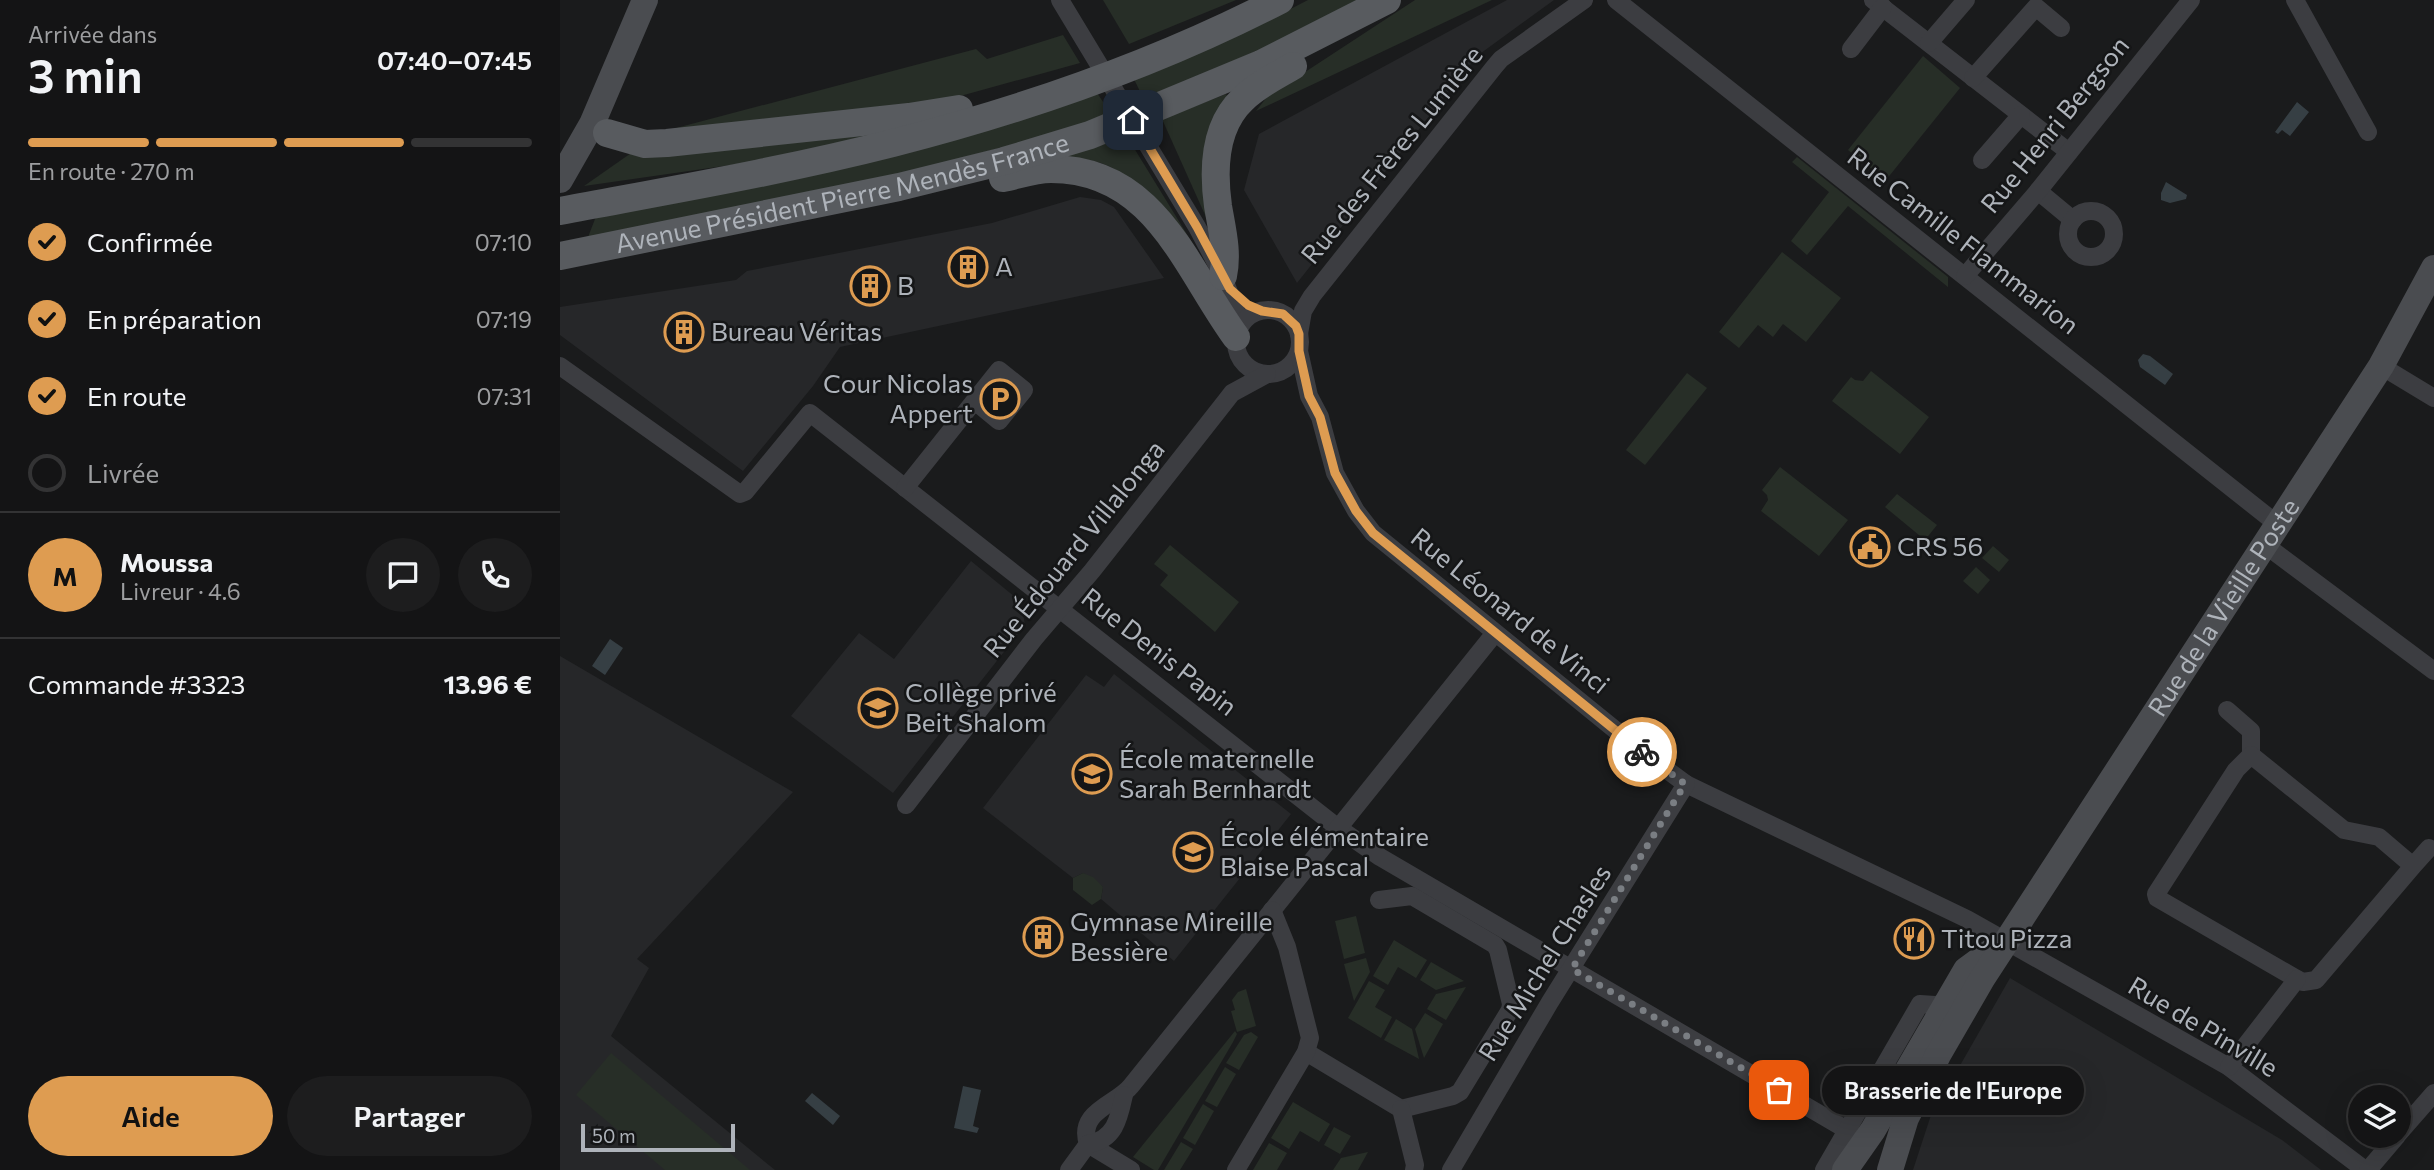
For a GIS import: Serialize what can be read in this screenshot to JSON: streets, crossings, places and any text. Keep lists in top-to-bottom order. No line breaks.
{"streets":{"main road":["Avenue Président Pierre Mendès France","Rue de la Vieille Poste"],"street":["Rue Henri Bergson","Rue des Frères Lumière","Rue Camille Flammarion","Rue Édouard Villalonga","Rue Léonard de Vinci","Rue Denis Papin","Rue Michel Chasles","Rue de Pinville"]},"crossings":[["Rue Henri Bergson","Rue Camille Flammarion"],["Rue des Frères Lumière","Rue Édouard Villalonga"],["Rue des Frères Lumière","Rue Léonard de Vinci"],["Rue Camille Flammarion","Rue de la Vieille Poste"],["Rue Édouard Villalonga","Rue Léonard de Vinci"],["Rue Édouard Villalonga","Rue Denis Papin"],["Rue de la Vieille Poste","Rue Léonard de Vinci"],["Rue de la Vieille Poste","Rue Denis Papin"],["Rue de la Vieille Poste","Rue de Pinville"],["Rue Léonard de Vinci","Rue Michel Chasles"],["Rue Léonard de Vinci","Rue de Pinville"],["Rue Denis Papin","Rue Michel Chasles"]],"places":{"building":["A","B","Bureau Véritas","Gymnase Mireille Bessière"],"parking":["Cour Nicolas Appert"],"public building":["CRS 56"],"school or university":["Collège privé Beit Shalom","École maternelle Sarah Bernhardt","École élémentaire Blaise Pascal"],"restaurant":["Titou Pizza"],"other":["Brasserie de l'Europe"]},"scale_bar":"50 m","page":{"heading":["3 min","Arrivée dans","07:40–07:45"],"panel":["Moussa","Livreur · 4.6","Commande #3323","13.96 €"],"bar":"En route · 270 m","list":[["Confirmée","07:10"],["En préparation","07:19"],["En route","07:31"],"Livrée"],"round":"M","buttons":["Aide","Partager"],"bubble":"Brasserie de l'Europe","scale":"50 m"}}
